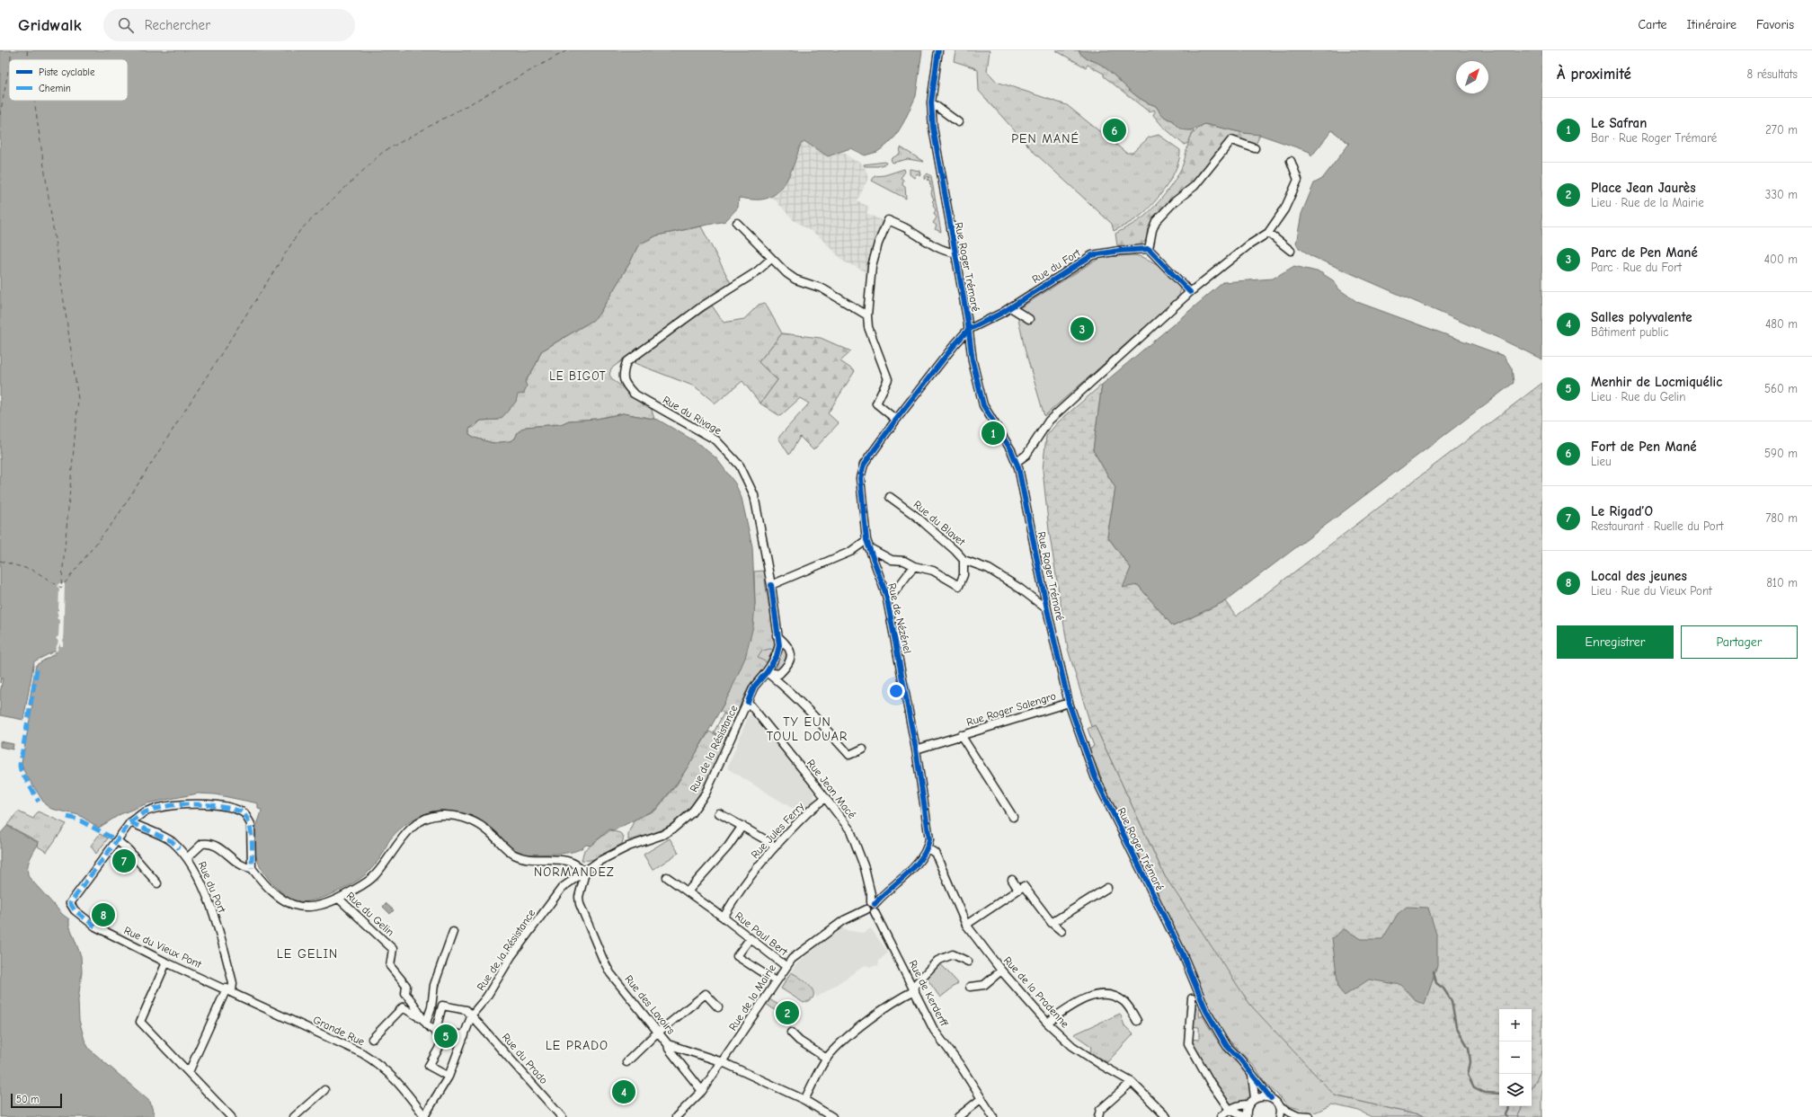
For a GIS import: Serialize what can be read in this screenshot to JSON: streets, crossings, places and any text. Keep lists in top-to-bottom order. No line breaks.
{"streets":{"street":["Rue du Fort","Rue Roger Trémaré","Rue du Rivage","Rue du Blavet","Rue de Nézénel","Rue Roger Salengro","Rue de la Résistance","Rue Jean Macé","Rue Jules Ferry","Rue du Port","Rue du Gelin","Rue Paul Bert","Rue du Vieux Pont","Rue de la Pradenne","Rue de Kerderff","Rue de la Mairie","Rue des Lavoirs","Grande Rue","Rue du Prado"]},"crossings":[["Rue du Fort","Rue Roger Trémaré"],["Rue du Fort","Rue de Nézénel"],["Rue Roger Trémaré","Rue du Blavet"],["Rue Roger Trémaré","Rue de Nézénel"],["Rue Roger Trémaré","Rue Roger Salengro"],["Rue de Nézénel","Rue Roger Salengro"],["Rue de Nézénel","Rue de la Pradenne"],["Rue de la Résistance","Rue Jean Macé"],["Rue de la Résistance","Rue du Gelin"],["Rue de la Résistance","Rue des Lavoirs"],["Rue de la Résistance","Grande Rue"],["Rue de la Résistance","Rue du Prado"],["Rue Jean Macé","Rue Jules Ferry"],["Rue Jean Macé","Rue de Kerderff"],["Rue Jean Macé","Rue de la Mairie"],["Rue Jules Ferry","Rue Paul Bert"],["Rue du Port","Rue du Gelin"],["Rue du Port","Rue du Vieux Pont"],["Rue du Port","Grande Rue"],["Rue Paul Bert","Rue de la Mairie"],["Rue du Vieux Pont","Grande Rue"],["Rue de Kerderff","Rue de la Mairie"],["Rue de la Mairie","Rue des Lavoirs"]],"districts":["PEN MANÉ","LE BIGOT","TY EUN TOUL DOUAR","NORMANDEZ","LE GELIN","LE PRADO"],"legend":["Piste cyclable","Chemin"],"scale_bar":"50 m","north":"top right","page":{"header":"Gridwalk","search":"Rechercher","nav":["Carte","Itinéraire","Favoris"],"heading":["À proximité","8 résultats"],"list":[{"mark":"1","name":"Le Safran","note":"Bar · Rue Roger Trémaré","value":"270 m"},{"mark":"2","name":"Place Jean Jaurès","note":"Lieu · Rue de la Mairie","value":"330 m"},{"mark":"3","name":"Parc de Pen Mané","note":"Parc · Rue du Fort","value":"400 m"},{"mark":"4","name":"Salles polyvalente","note":"Bâtiment public","value":"480 m"},{"mark":"5","name":"Menhir de Locmiquélic","note":"Lieu · Rue du Gelin","value":"560 m"},{"mark":"6","name":"Fort de Pen Mané","note":"Lieu","value":"590 m"},{"mark":"7","name":"Le Rigad’O","note":"Restaurant · Ruelle du Port","value":"780 m"},{"mark":"8","name":"Local des jeunes","note":"Lieu · Rue du Vieux Pont","value":"810 m"}],"pins":["6","3","1","7","8","2","5","4"],"buttons":["Enregistrer","Partager"],"map_buttons":["+","−"],"scale":"50 m"}}
